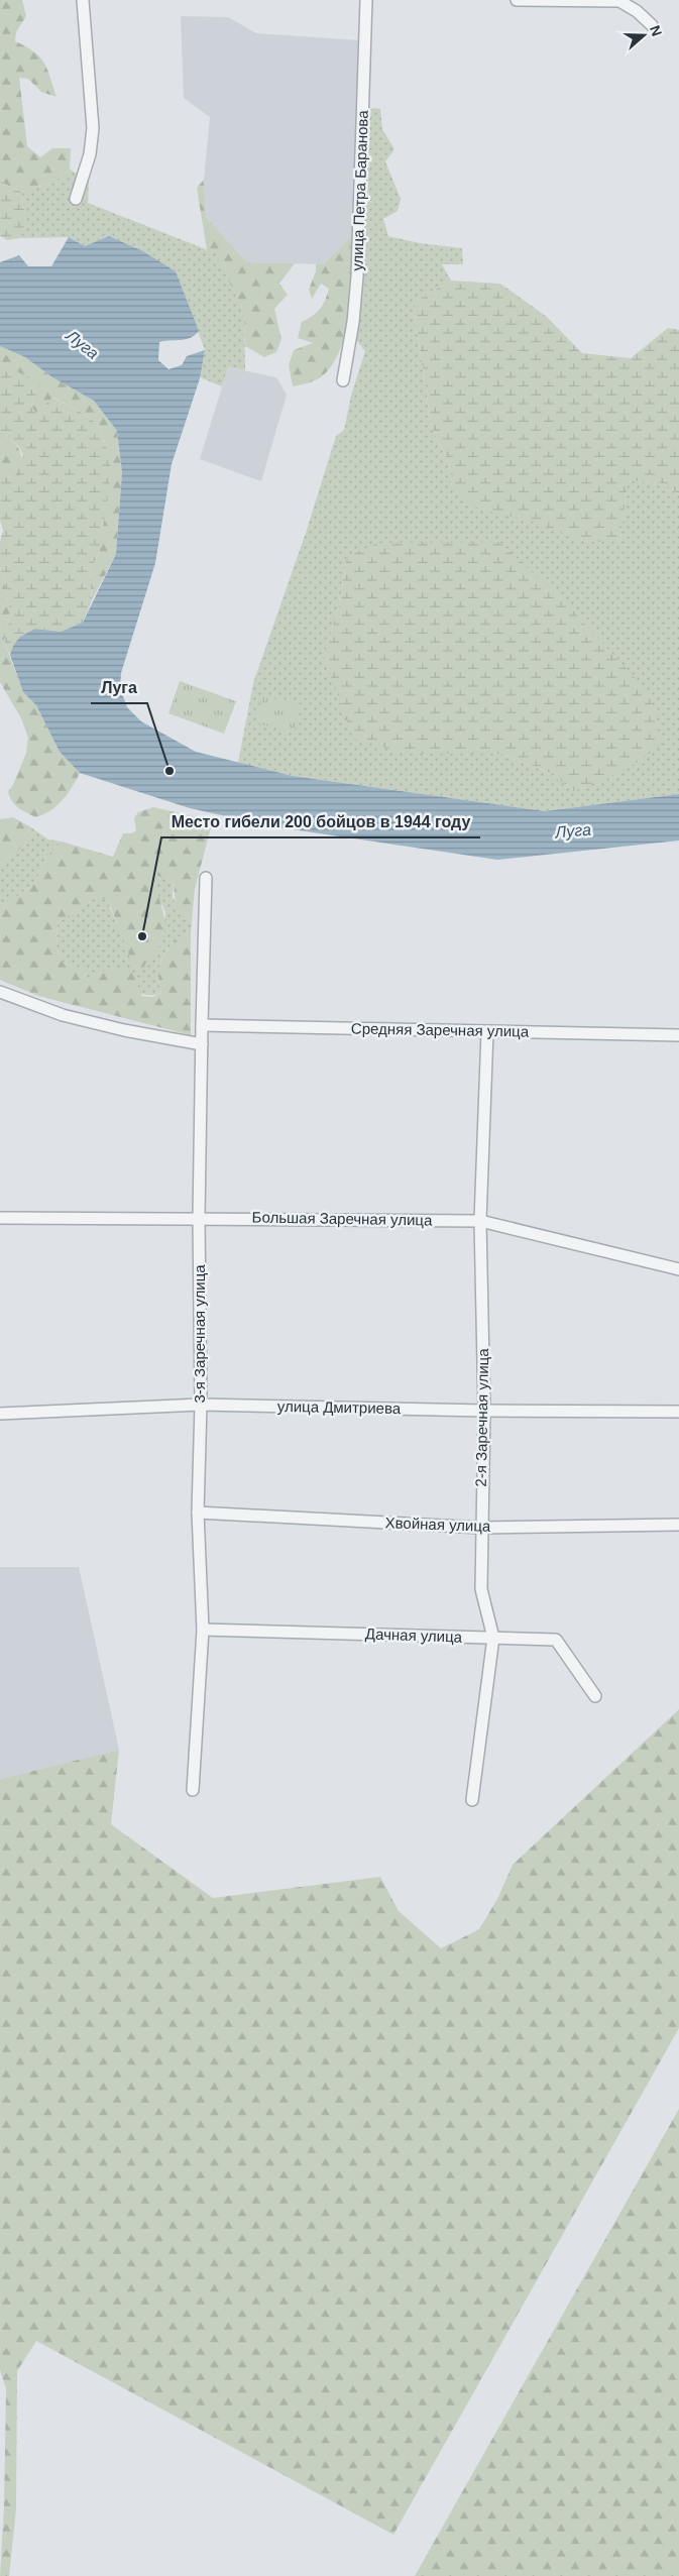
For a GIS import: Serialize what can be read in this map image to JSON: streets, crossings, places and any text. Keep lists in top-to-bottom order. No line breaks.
{"streets":{"street":["улица Петра Баранова","Средняя Заречная улица","Большая Заречная улица","3-я Заречная улица","улица Дмитриева","2-я Заречная улица","Хвойная улица","Дачная улица"]},"crossings":[["Средняя Заречная улица","3-я Заречная улица"],["Средняя Заречная улица","2-я Заречная улица"],["Большая Заречная улица","3-я Заречная улица"],["Большая Заречная улица","2-я Заречная улица"],["3-я Заречная улица","улица Дмитриева"],["3-я Заречная улица","Хвойная улица"],["3-я Заречная улица","Дачная улица"],["улица Дмитриева","2-я Заречная улица"],["2-я Заречная улица","Хвойная улица"],["2-я Заречная улица","Дачная улица"]],"water":["Луга"],"places":["Луга","Место гибели 200 бойцов в 1944 году"],"north":"right"}
